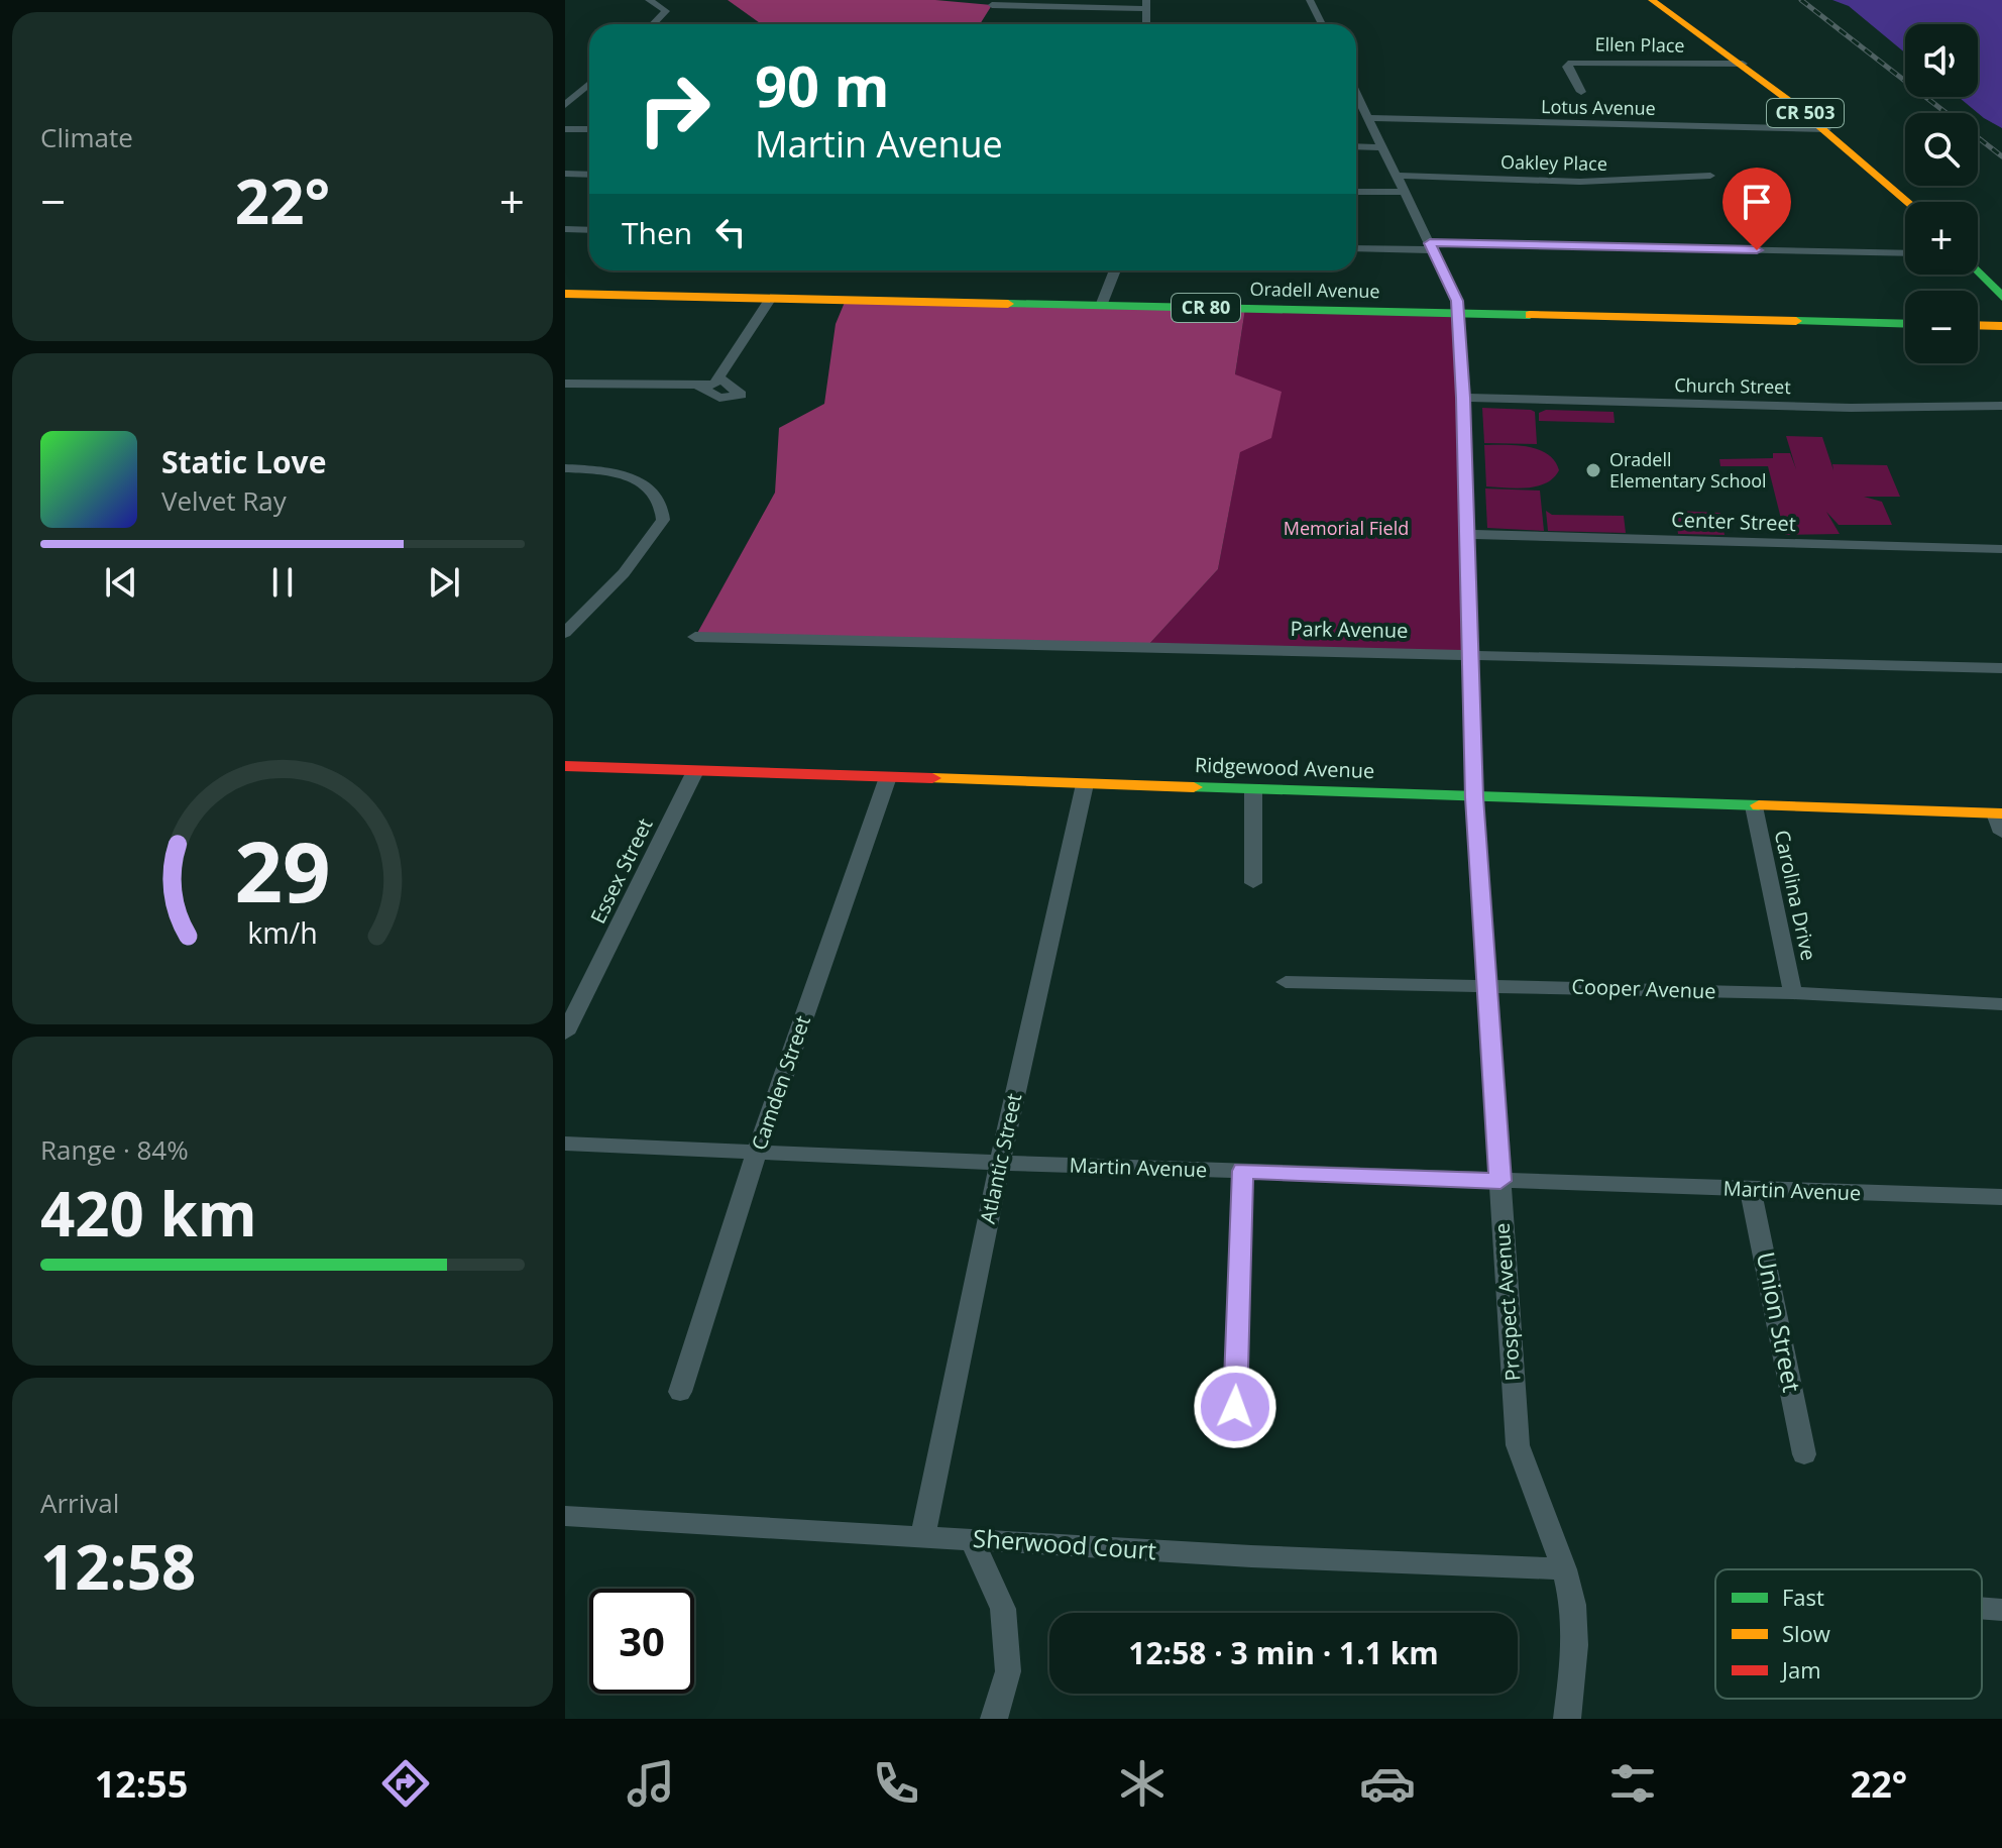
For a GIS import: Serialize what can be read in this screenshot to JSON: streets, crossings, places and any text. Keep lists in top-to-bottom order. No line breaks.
{"streets":{"main road":["CR 503","Oradell Avenue","CR 80","Ridgewood Avenue"],"street":["Ellen Place","Lotus Avenue","Oakley Place","Church Street","Center Street","Park Avenue","Essex Street","Carolina Drive","Cooper Avenue","Camden Street","Atlantic Street","Martin Avenue","Prospect Avenue","Union Street","Sherwood Court"]},"crossings":[["Ellen Place","CR 503"],["Lotus Avenue","CR 503"],["Lotus Avenue","Prospect Avenue"],["Oakley Place","Prospect Avenue"],["Oradell Avenue","Prospect Avenue"],["Church Street","Prospect Avenue"],["Center Street","Prospect Avenue"],["Park Avenue","Prospect Avenue"],["Ridgewood Avenue","Essex Street"],["Ridgewood Avenue","Carolina Drive"],["Ridgewood Avenue","Camden Street"],["Ridgewood Avenue","Atlantic Street"],["Ridgewood Avenue","Prospect Avenue"],["Carolina Drive","Cooper Avenue"],["Cooper Avenue","Prospect Avenue"],["Camden Street","Martin Avenue"],["Atlantic Street","Martin Avenue"],["Atlantic Street","Sherwood Court"],["Martin Avenue","Prospect Avenue"],["Martin Avenue","Union Street"],["Prospect Avenue","Sherwood Court"]],"parks":["Memorial Field"],"places":["Oradell Elementary School"],"legend":["Fast","Slow","Jam"],"page":{"tile":["Climate",["Range · 84%","420 km"],["Arrival","12:58"]],"map_buttons":["+","−"],"turn":["90 m","Martin Avenue"],"heat":["−","22°","+"],"then":"Then","song":["Static Love","Velvet Ray"],"limit":"30","trip":"12:58 · 3 min · 1.1 km","tabs":["12:55","22°"],"gauge":["29","km/h"]}}
